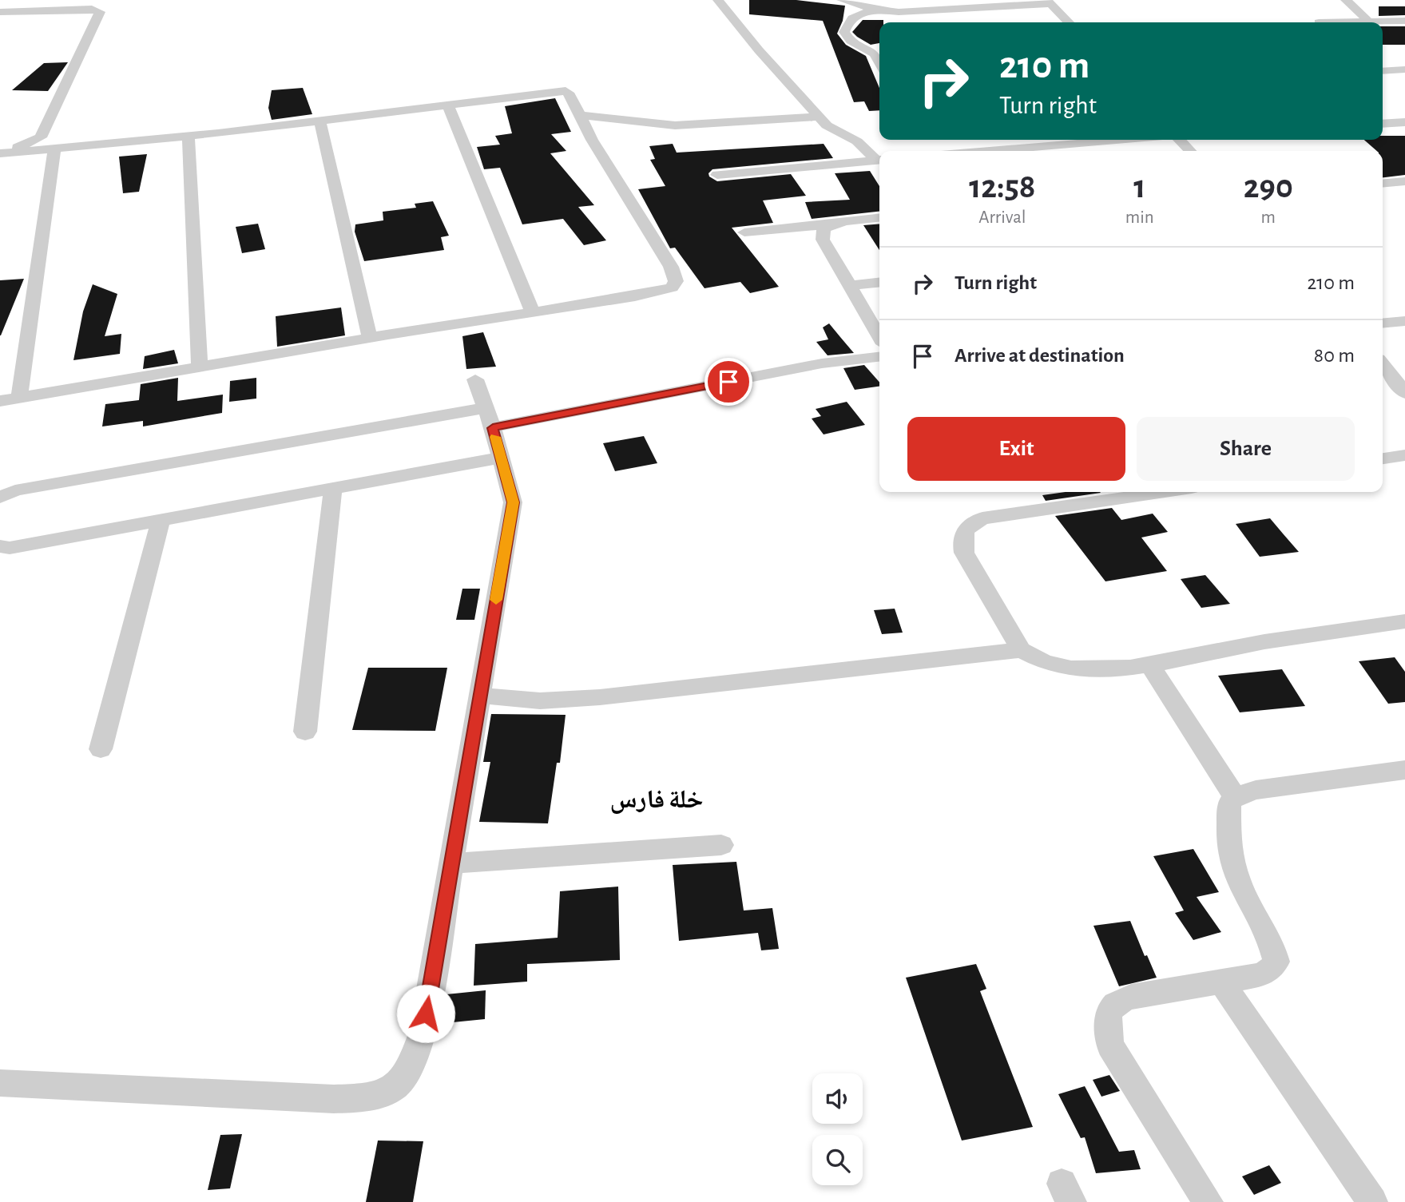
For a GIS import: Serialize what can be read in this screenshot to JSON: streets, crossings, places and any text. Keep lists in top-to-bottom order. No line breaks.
{"districts":["خلة فارس"],"page":{"turn":["210 m","Turn right"],"eta":["12:58","Arrival","1","min","290","m"],"list":[{"name":"Turn right","value":"210 m"},{"name":"Arrive at destination","value":"80 m"}],"buttons":["Exit","Share"]}}
